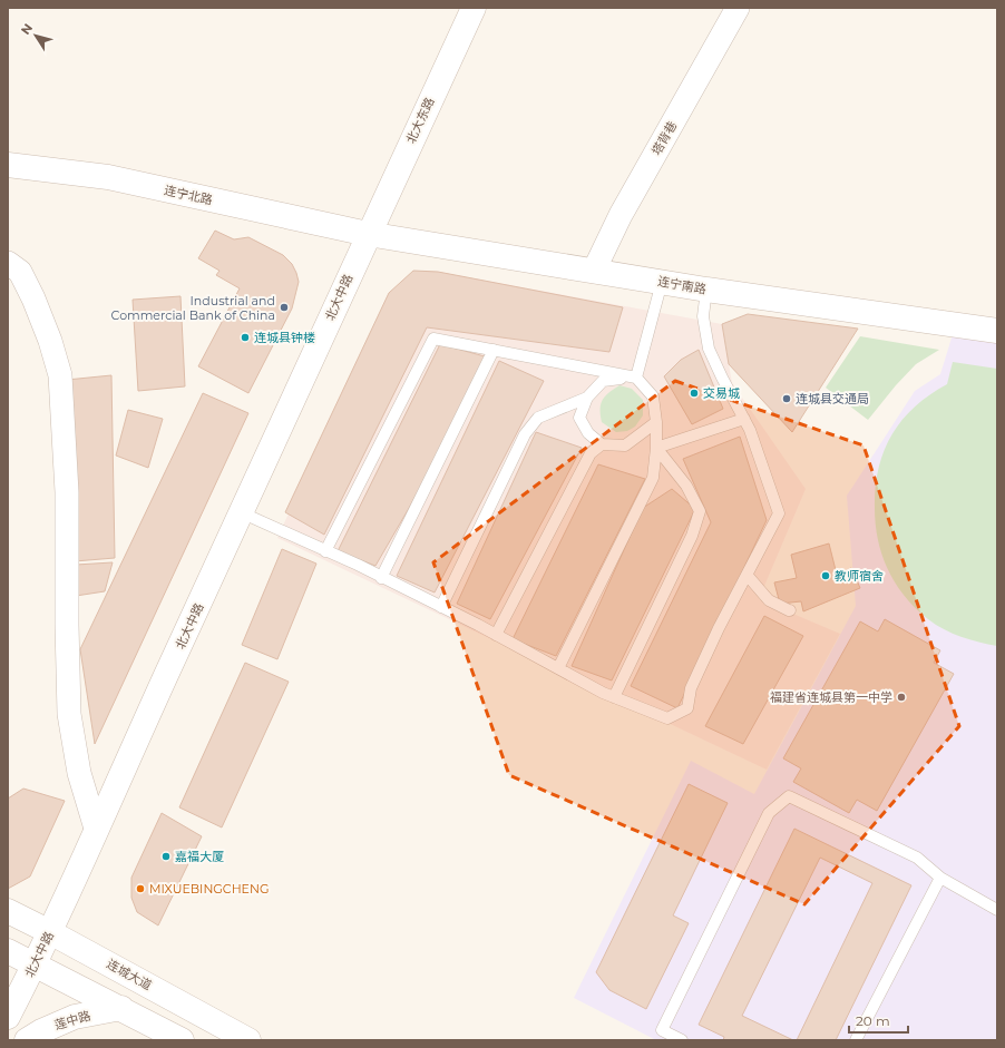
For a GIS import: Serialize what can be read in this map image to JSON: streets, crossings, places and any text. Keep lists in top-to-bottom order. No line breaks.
{"streets":{"main road":["北大东路","连宁北路","连宁南路","北大中路","连城大道","莲中路"],"street":["塔背巷"]},"crossings":[["北大东路","连宁北路"],["北大东路","连宁南路"],["北大东路","北大中路"],["塔背巷","连宁南路"],["连宁北路","连宁南路"],["连宁北路","北大中路"],["连宁南路","北大中路"],["北大中路","连城大道"]],"places":["Industrial and Commercial Bank of China","连城县钟楼","交易城","连城县交通局","教师宿舍","福建省连城县第一中学","嘉福大厦","MIXUEBINGCHENG"],"scale_bar":"20 m","north":"top left"}
